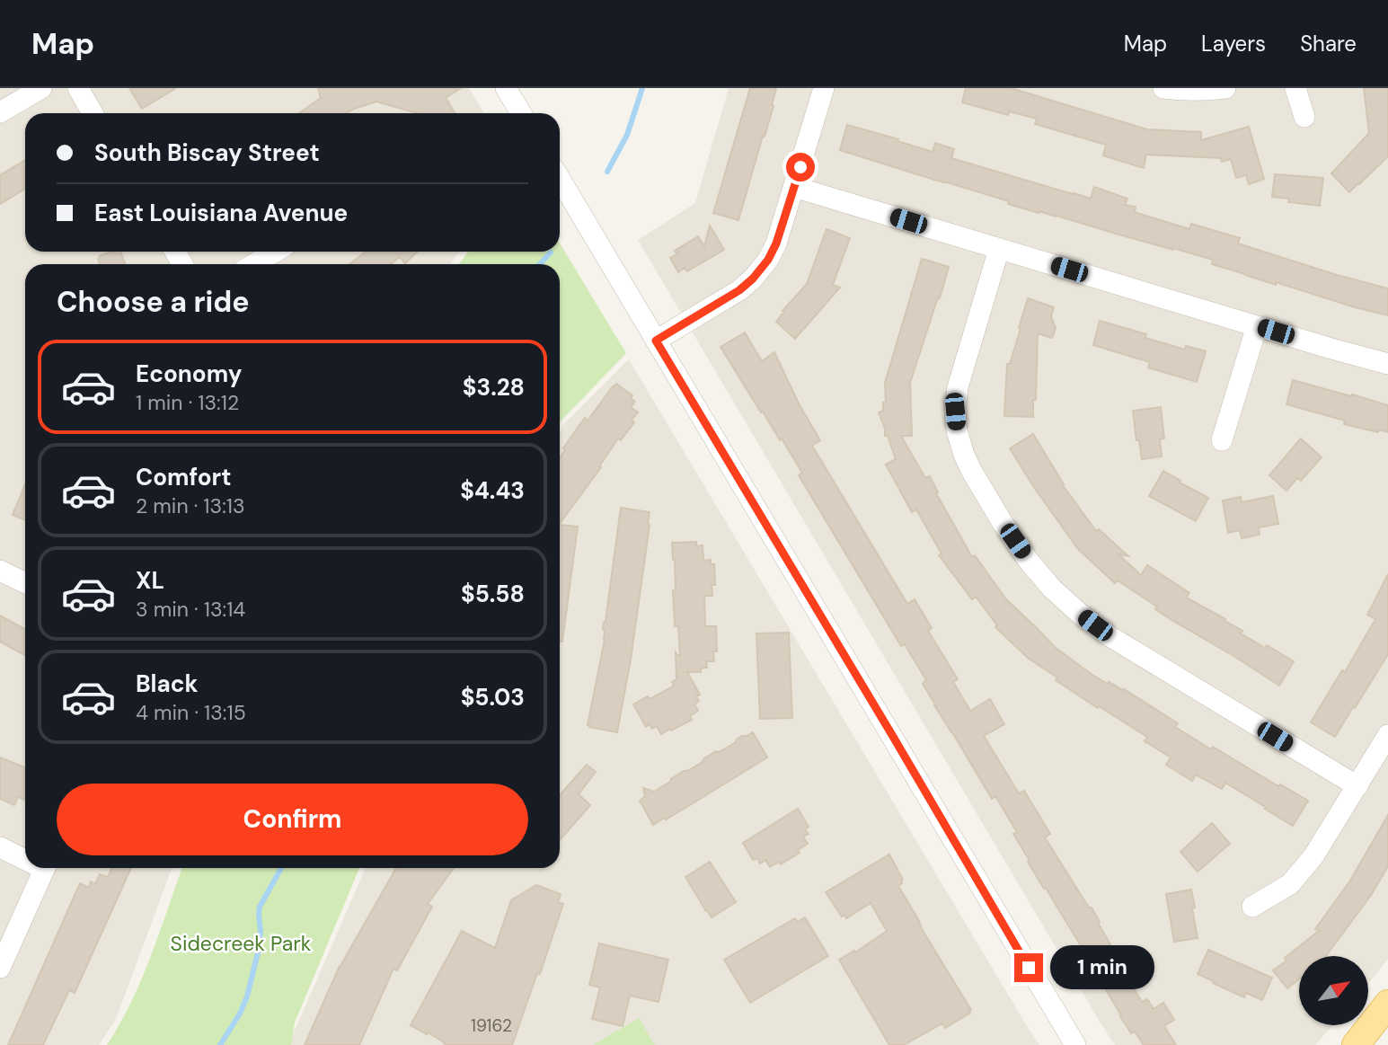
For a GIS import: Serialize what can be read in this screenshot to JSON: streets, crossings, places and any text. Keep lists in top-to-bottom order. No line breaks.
{"parks":["Sidecreek Park"],"house_numbers":["19162"],"north":"top right","page":{"header":"Map","nav":["Map","Layers","Share"],"banner":["South Biscay Street","East Louisiana Avenue"],"heading":"Choose a ride","list":[{"name":"Economy","note":"1 min · 13:12","value":"$3.28"},{"name":"Comfort","note":"2 min · 13:13","value":"$4.43"},{"name":"XL","note":"3 min · 13:14","value":"$5.58"},{"name":"Black","note":"4 min · 13:15","value":"$5.03"}],"buttons":"Confirm","bubble":"1 min"}}
